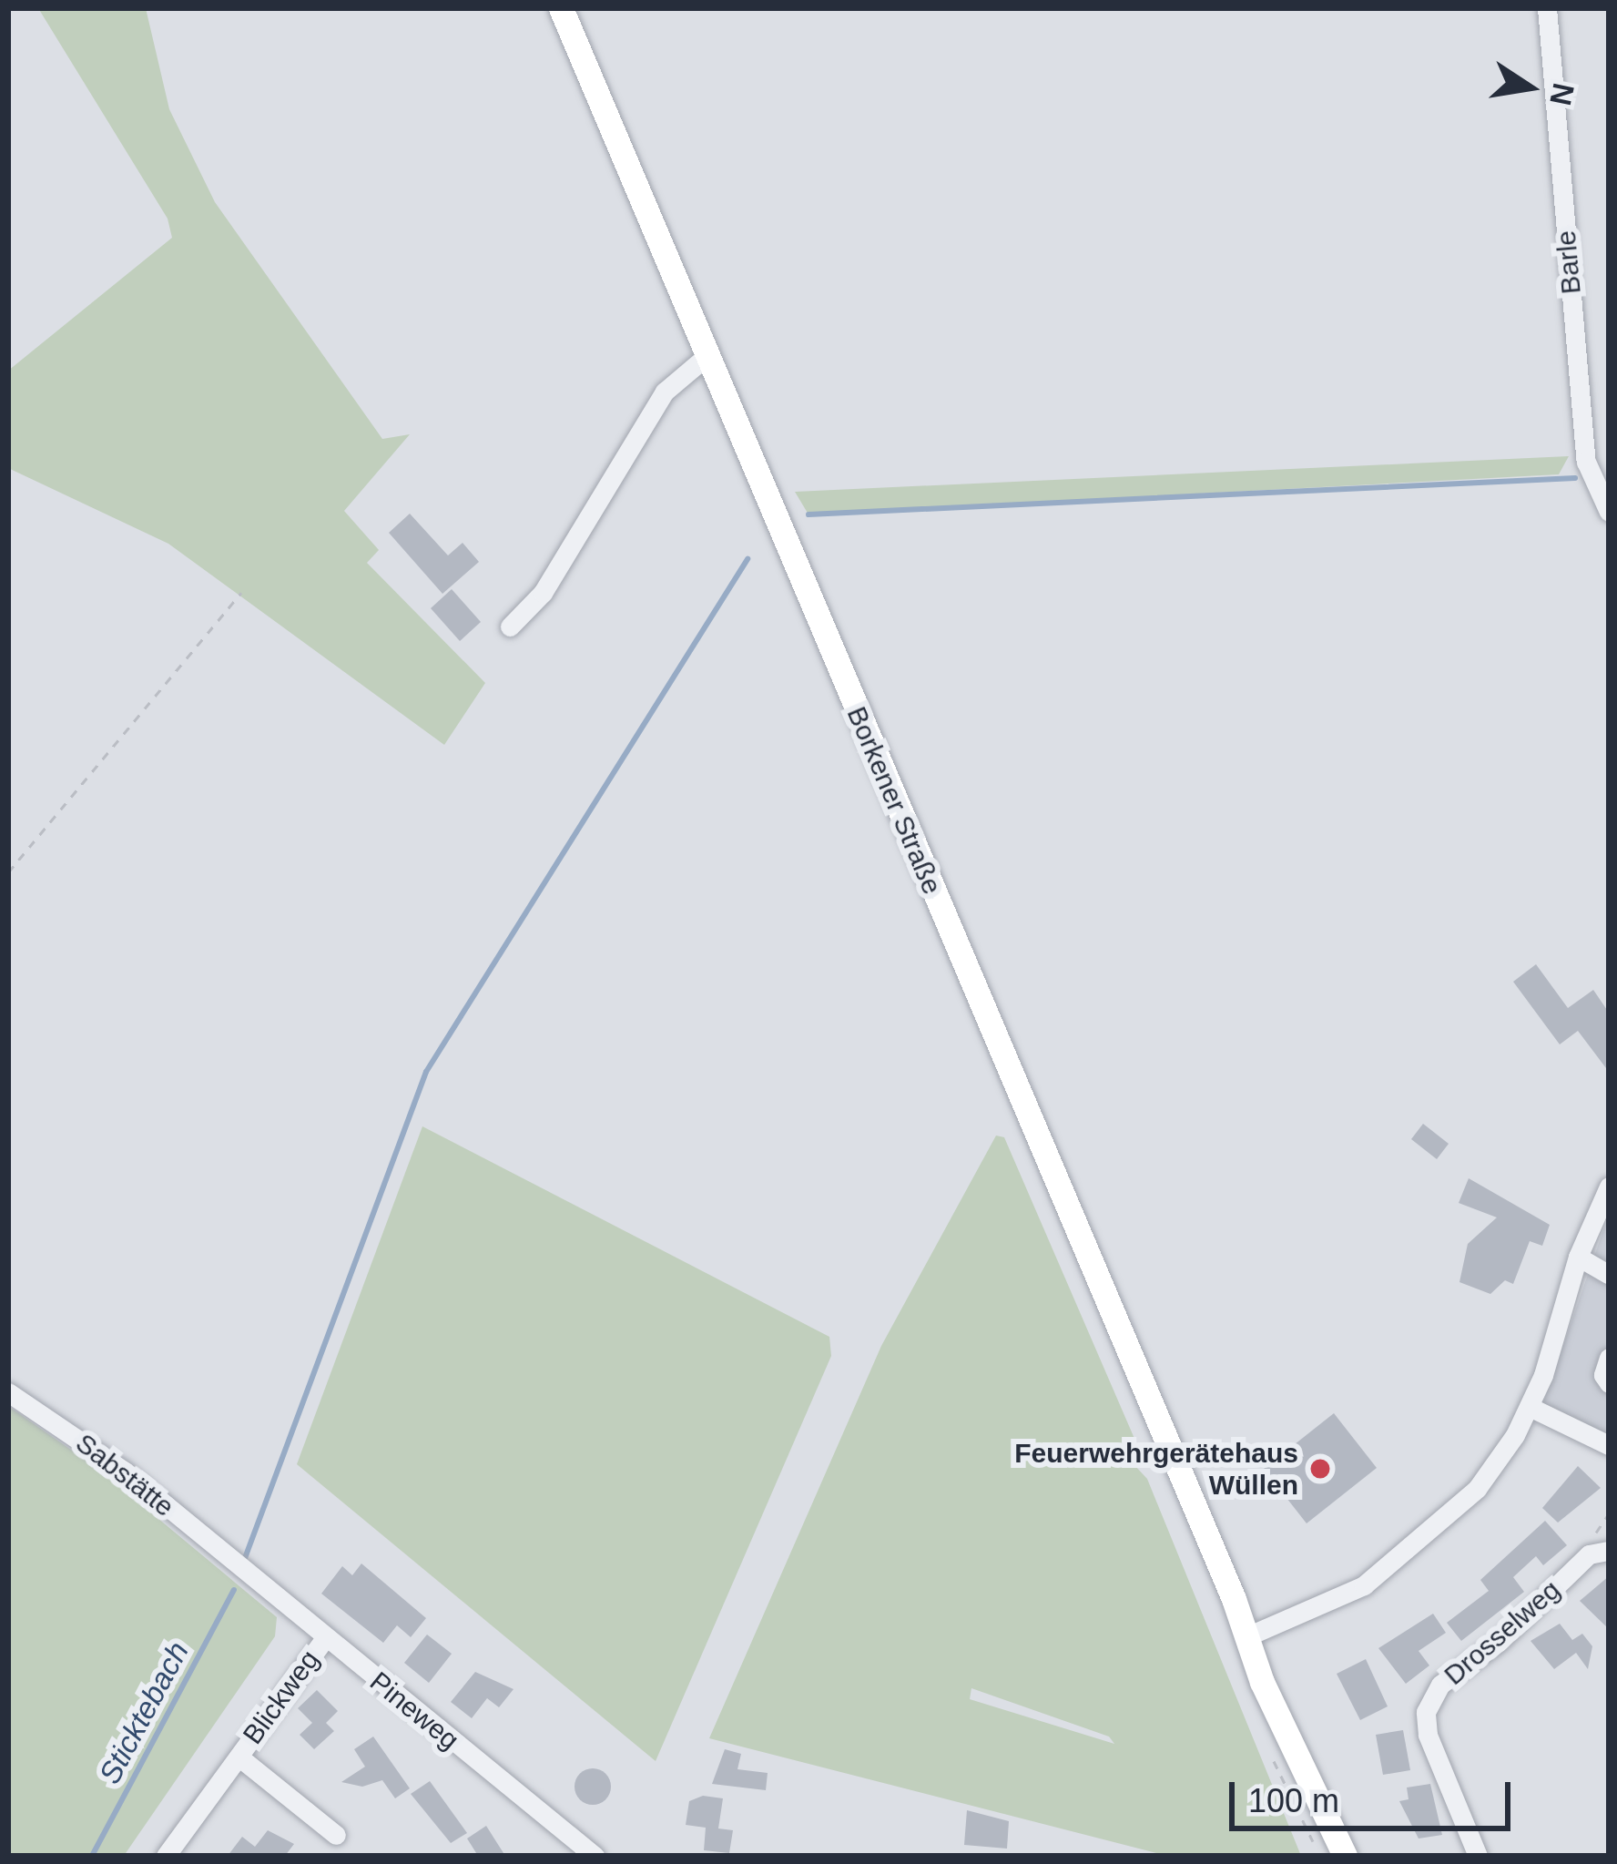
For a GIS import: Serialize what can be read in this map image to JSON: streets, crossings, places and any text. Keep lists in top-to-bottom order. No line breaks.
{"streets":{"main road":["Borkener Straße"],"street":["Barle","Sabstätte","Drosselweg","Blickweg","Pineweg"]},"crossings":[["Sabstätte","Pineweg"],["Blickweg","Pineweg"]],"water":["Sticktebach"],"places":["Feuerwehrgerätehaus Wüllen"],"scale_bar":"100 m","north":"right"}
